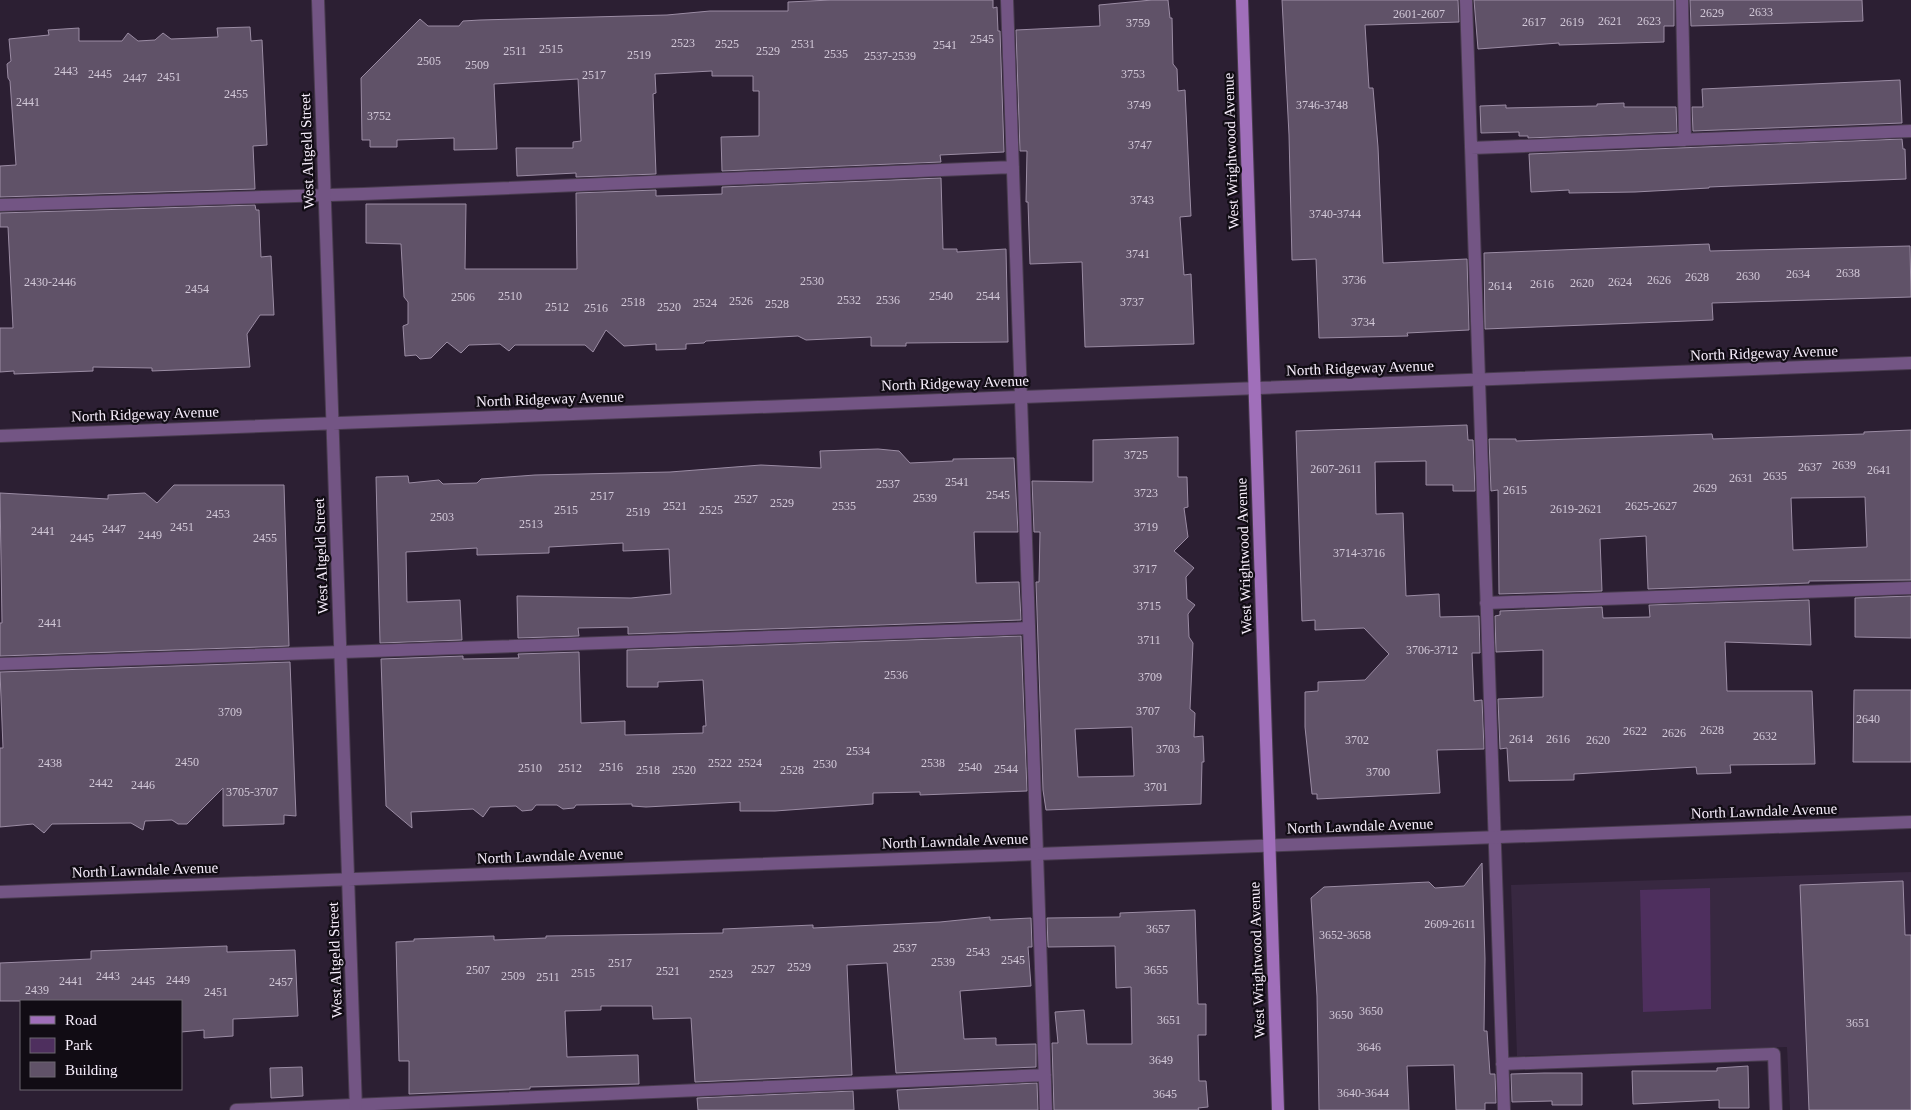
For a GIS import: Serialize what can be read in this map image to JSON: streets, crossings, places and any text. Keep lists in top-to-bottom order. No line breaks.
{"streets":{"street":["West Altgeld Street","West Wrightwood Avenue","North Ridgeway Avenue","North Lawndale Avenue"]},"crossings":[["West Altgeld Street","North Ridgeway Avenue"],["West Altgeld Street","North Lawndale Avenue"],["West Wrightwood Avenue","North Ridgeway Avenue"],["West Wrightwood Avenue","North Lawndale Avenue"]],"house_numbers":["2633","2629","2601-2607","2621","2623","2617","2619","3759","2545","2523","2525","2531","2541","2515","2511","2529","2535","2519","2537-2539","2505","2509","2443","2445","3753","2517","2451","2447","2455","2441","3749","3746-3748","3752","3747","3743","3740-3744","3741","2638","2634","2630","2628","3736","2626","2530","2430-2446","2624","2620","2616","2614","2454","2510","2540","2544","2506","2532","2536","2526","2518","3737","2524","2528","2512","2520","2516","3734","3725","2639","2637","2607-2611","2641","2635","2631","2541","2537","2629","2615","3723","2545","2517","2539","2527","2529","2521","2535","2625-2627","2619-2621","2515","2525","2519","2453","2503","2513","2451","3719","2447","2441","2449","2445","2455","3714-3716","3717","3715","2441","3711","3706-3712","2536","3709","3707","3709","2640","2628","2622","2626","2632","2614","2616","3702","2620","3703","2534","2450","2438","2522","2524","2538","2530","2516","2540","2510","2512","2544","2518","2520","2528","3700","2442","2446","3701","3705-3707","2609-2611","3657","3652-3658","2537","2543","2545","2539","2517","2529","2527","2507","3655","2521","2515","2523","2443","2509","2511","2449","2441","2445","2457","2439","2451","3650","3650","3651","3651","3646","3649","3640-3644","3645"],"legend":["Road","Park","Building"]}
